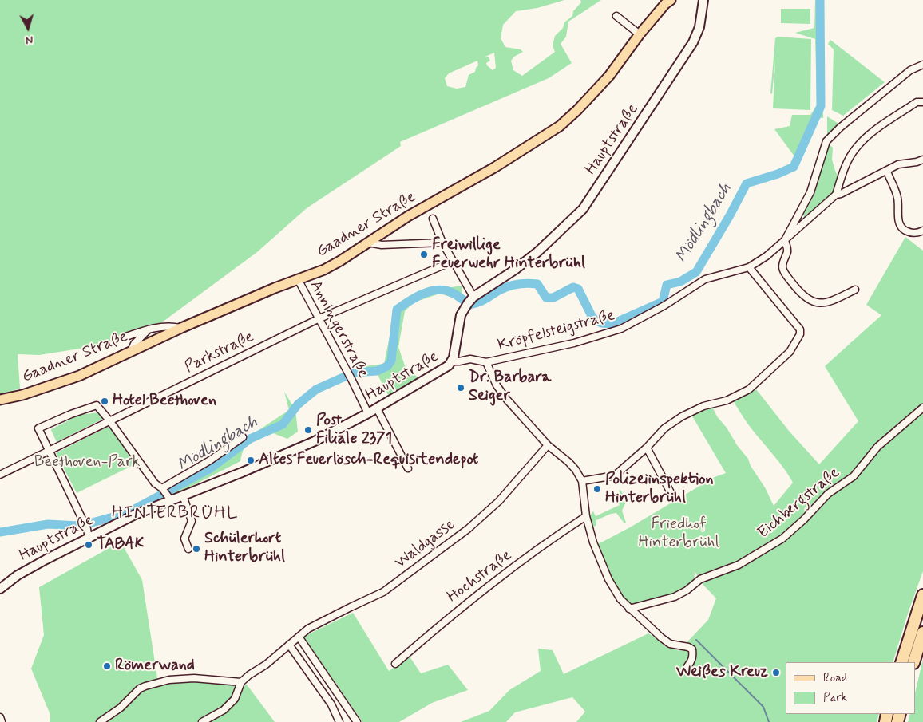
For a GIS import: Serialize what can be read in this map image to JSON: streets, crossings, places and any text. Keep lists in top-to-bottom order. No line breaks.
{"streets":{"main road":["Hauptstraße","Gaadner Straße"],"street":["Anningerstraße","Kröpfelsteigstraße","Parkstraße","Eichbergstraße","Waldgasse","Hochstraße"]},"crossings":[["Hauptstraße","Anningerstraße"],["Gaadner Straße","Anningerstraße"],["Anningerstraße","Parkstraße"]],"districts":["HINTERBRÜHL"],"water":["Mödlingbach"],"parks":["Beethoven-Park","Friedhof Hinterbrühl"],"places":["Freiwillige Feuerwehr Hinterbrühl","Dr. Barbara Seiger","Hotel Beethoven","Post Filiale 2371","Altes Feuerlösch-Requisitendepot","Polizeiinspektion Hinterbrühl","TABAK","Schülerhort Hinterbrühl","Römerwand","Weißes Kreuz"],"legend":["Road","Park"],"north":"bottom"}
